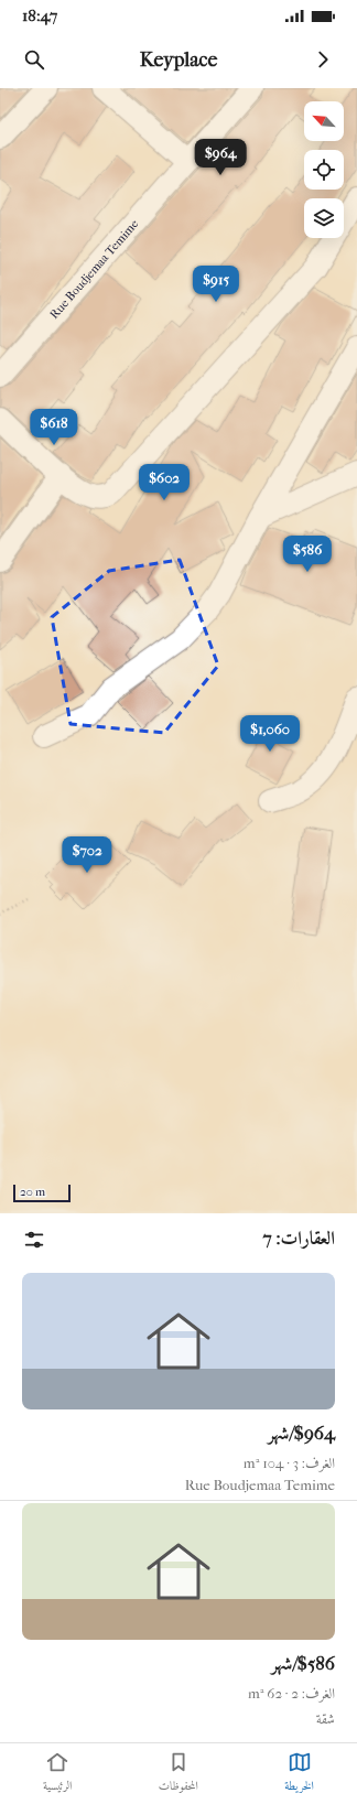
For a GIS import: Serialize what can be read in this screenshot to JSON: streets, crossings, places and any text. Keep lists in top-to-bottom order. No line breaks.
{"streets":{"street":["Rue Boudjemaa Temime"]},"scale_bar":"20 m","north":"top left","page":{"status":"18:47","header":"Keyplace","price":["$964","$915","$618","$602","$586","$1,060","$702"],"scale":"20 m","heading":"العقارات: 7","list":[{"name":"$964/شهر","note":"الغرف: 3 · 104 m² · Rue Boudjemaa Temime"},{"name":"$586/شهر","note":"الغرف: 2 · 62 m² · شقة"}],"tabs":["الخريطة","المحفوظات","الرئيسية"]}}
